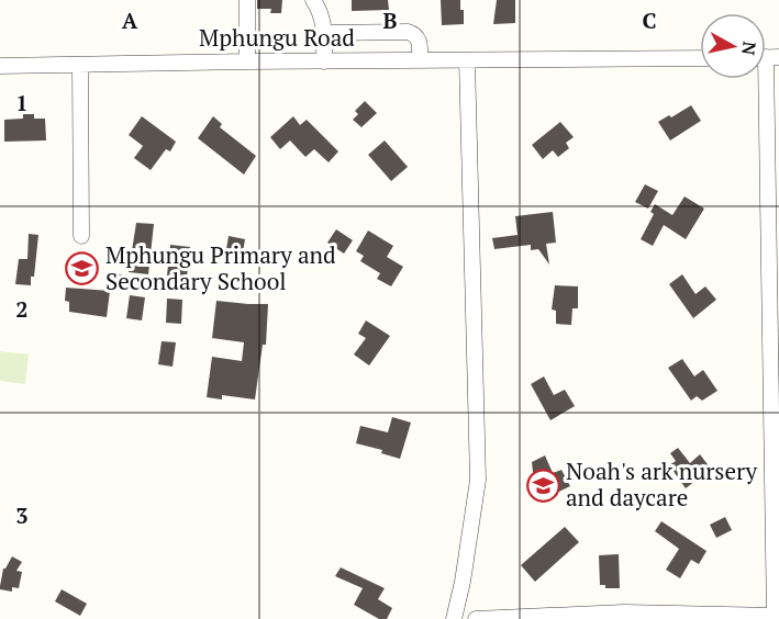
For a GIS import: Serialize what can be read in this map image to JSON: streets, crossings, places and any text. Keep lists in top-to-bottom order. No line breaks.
{"streets":{"street":["Mphungu Road"]},"places":{"school or university":["Mphungu Primary and Secondary School","Noah's ark nursery and daycare"]},"north":"right","grid":{"columns":["A","B","C"],"rows":["1","2","3"]}}
